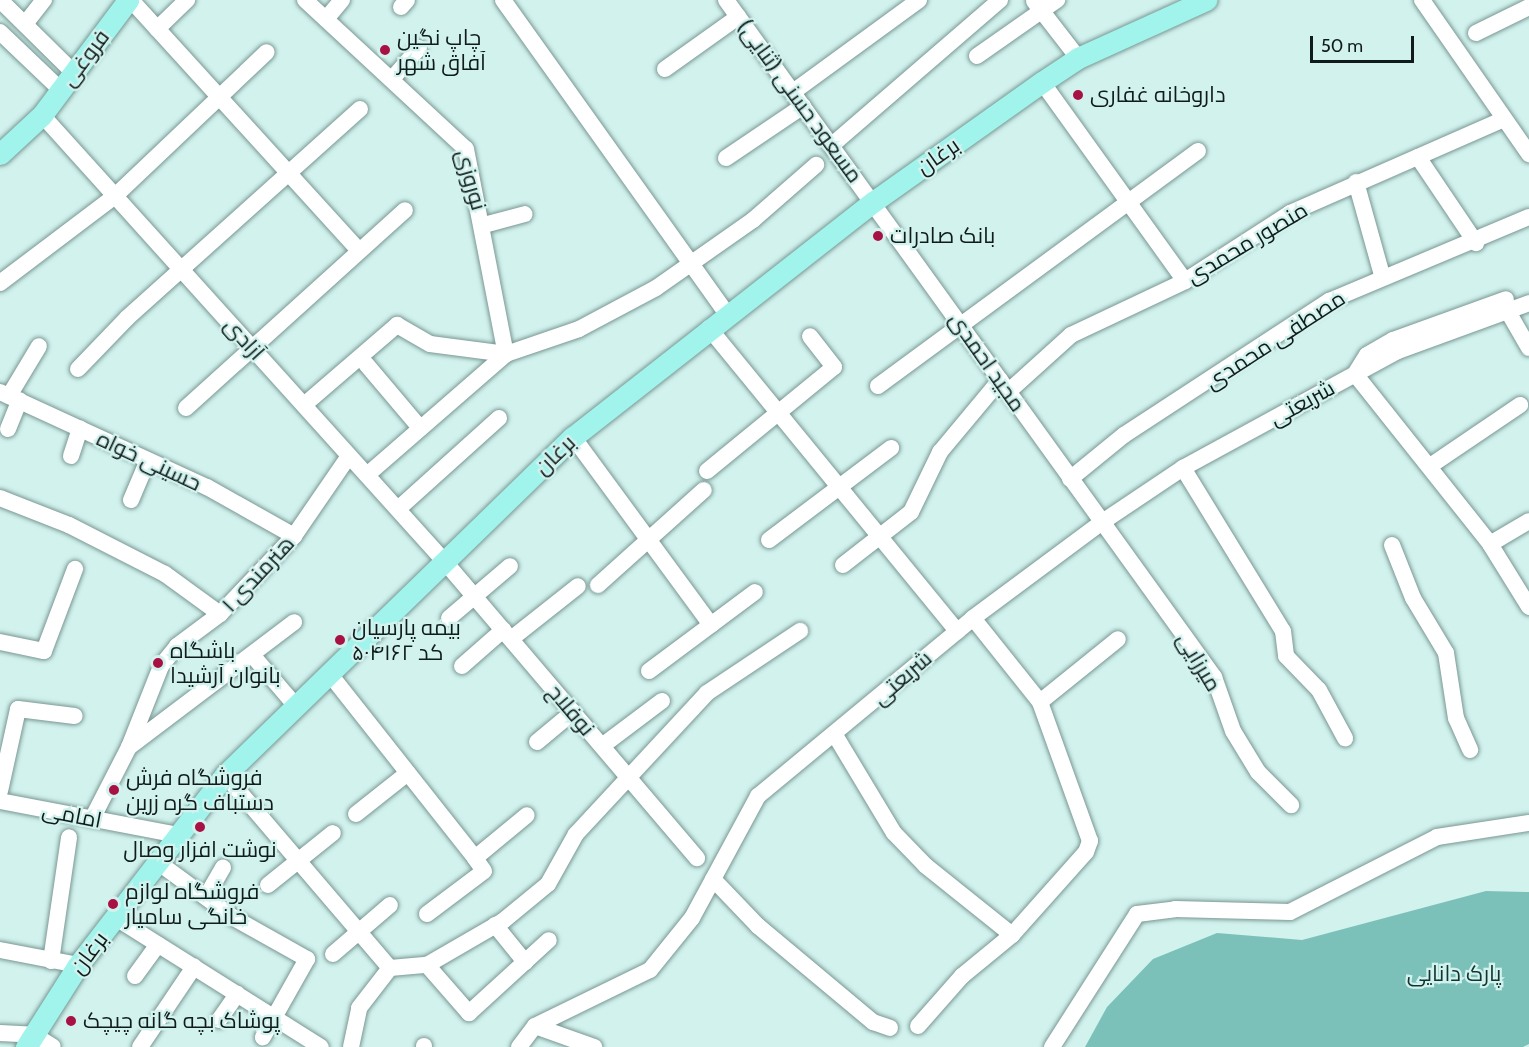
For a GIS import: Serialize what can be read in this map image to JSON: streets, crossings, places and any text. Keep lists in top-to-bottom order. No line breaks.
{"streets":{"main road":["فروغی","برغان"],"street":["مسعود حسنی (ثنایی)","نوروزی","منصور محمدی","آزادی","مصطفی محمدی","مجید احمدی","شریعتی","حسینی خواه","هنرمندی ۱","میرزایی","نوفلاح","امامی"]},"crossings":[["فروغی","آزادی"],["مسعود حسنی (ثنایی)","برغان"],["مسعود حسنی (ثنایی)","مجید احمدی"],["برغان","آزادی"],["برغان","مجید احمدی"],["برغان","نوفلاح"],["برغان","امامی"],["منصور محمدی","مجید احمدی"],["آزادی","هنرمندی ۱"],["آزادی","نوفلاح"],["مصطفی محمدی","مجید احمدی"],["مجید احمدی","شریعتی"],["مجید احمدی","میرزایی"],["شریعتی","میرزایی"],["حسینی خواه","هنرمندی ۱"],["هنرمندی ۱","امامی"]],"parks":["پارک دانایی"],"places":["چاپ نگین آفاق شهر","داروخانه غفاری","بانک صادرات","بیمه پارسیان کد ۵۰۴۱۶۲","باشگاه بانوان آرشیدا","فروشگاه فرش دستباف گره زرین","نوشت افزار وصال","فروشگاه لوازم خانگی سامیار","پوشاک بچه گانه چیچک"],"scale_bar":"50 m"}
